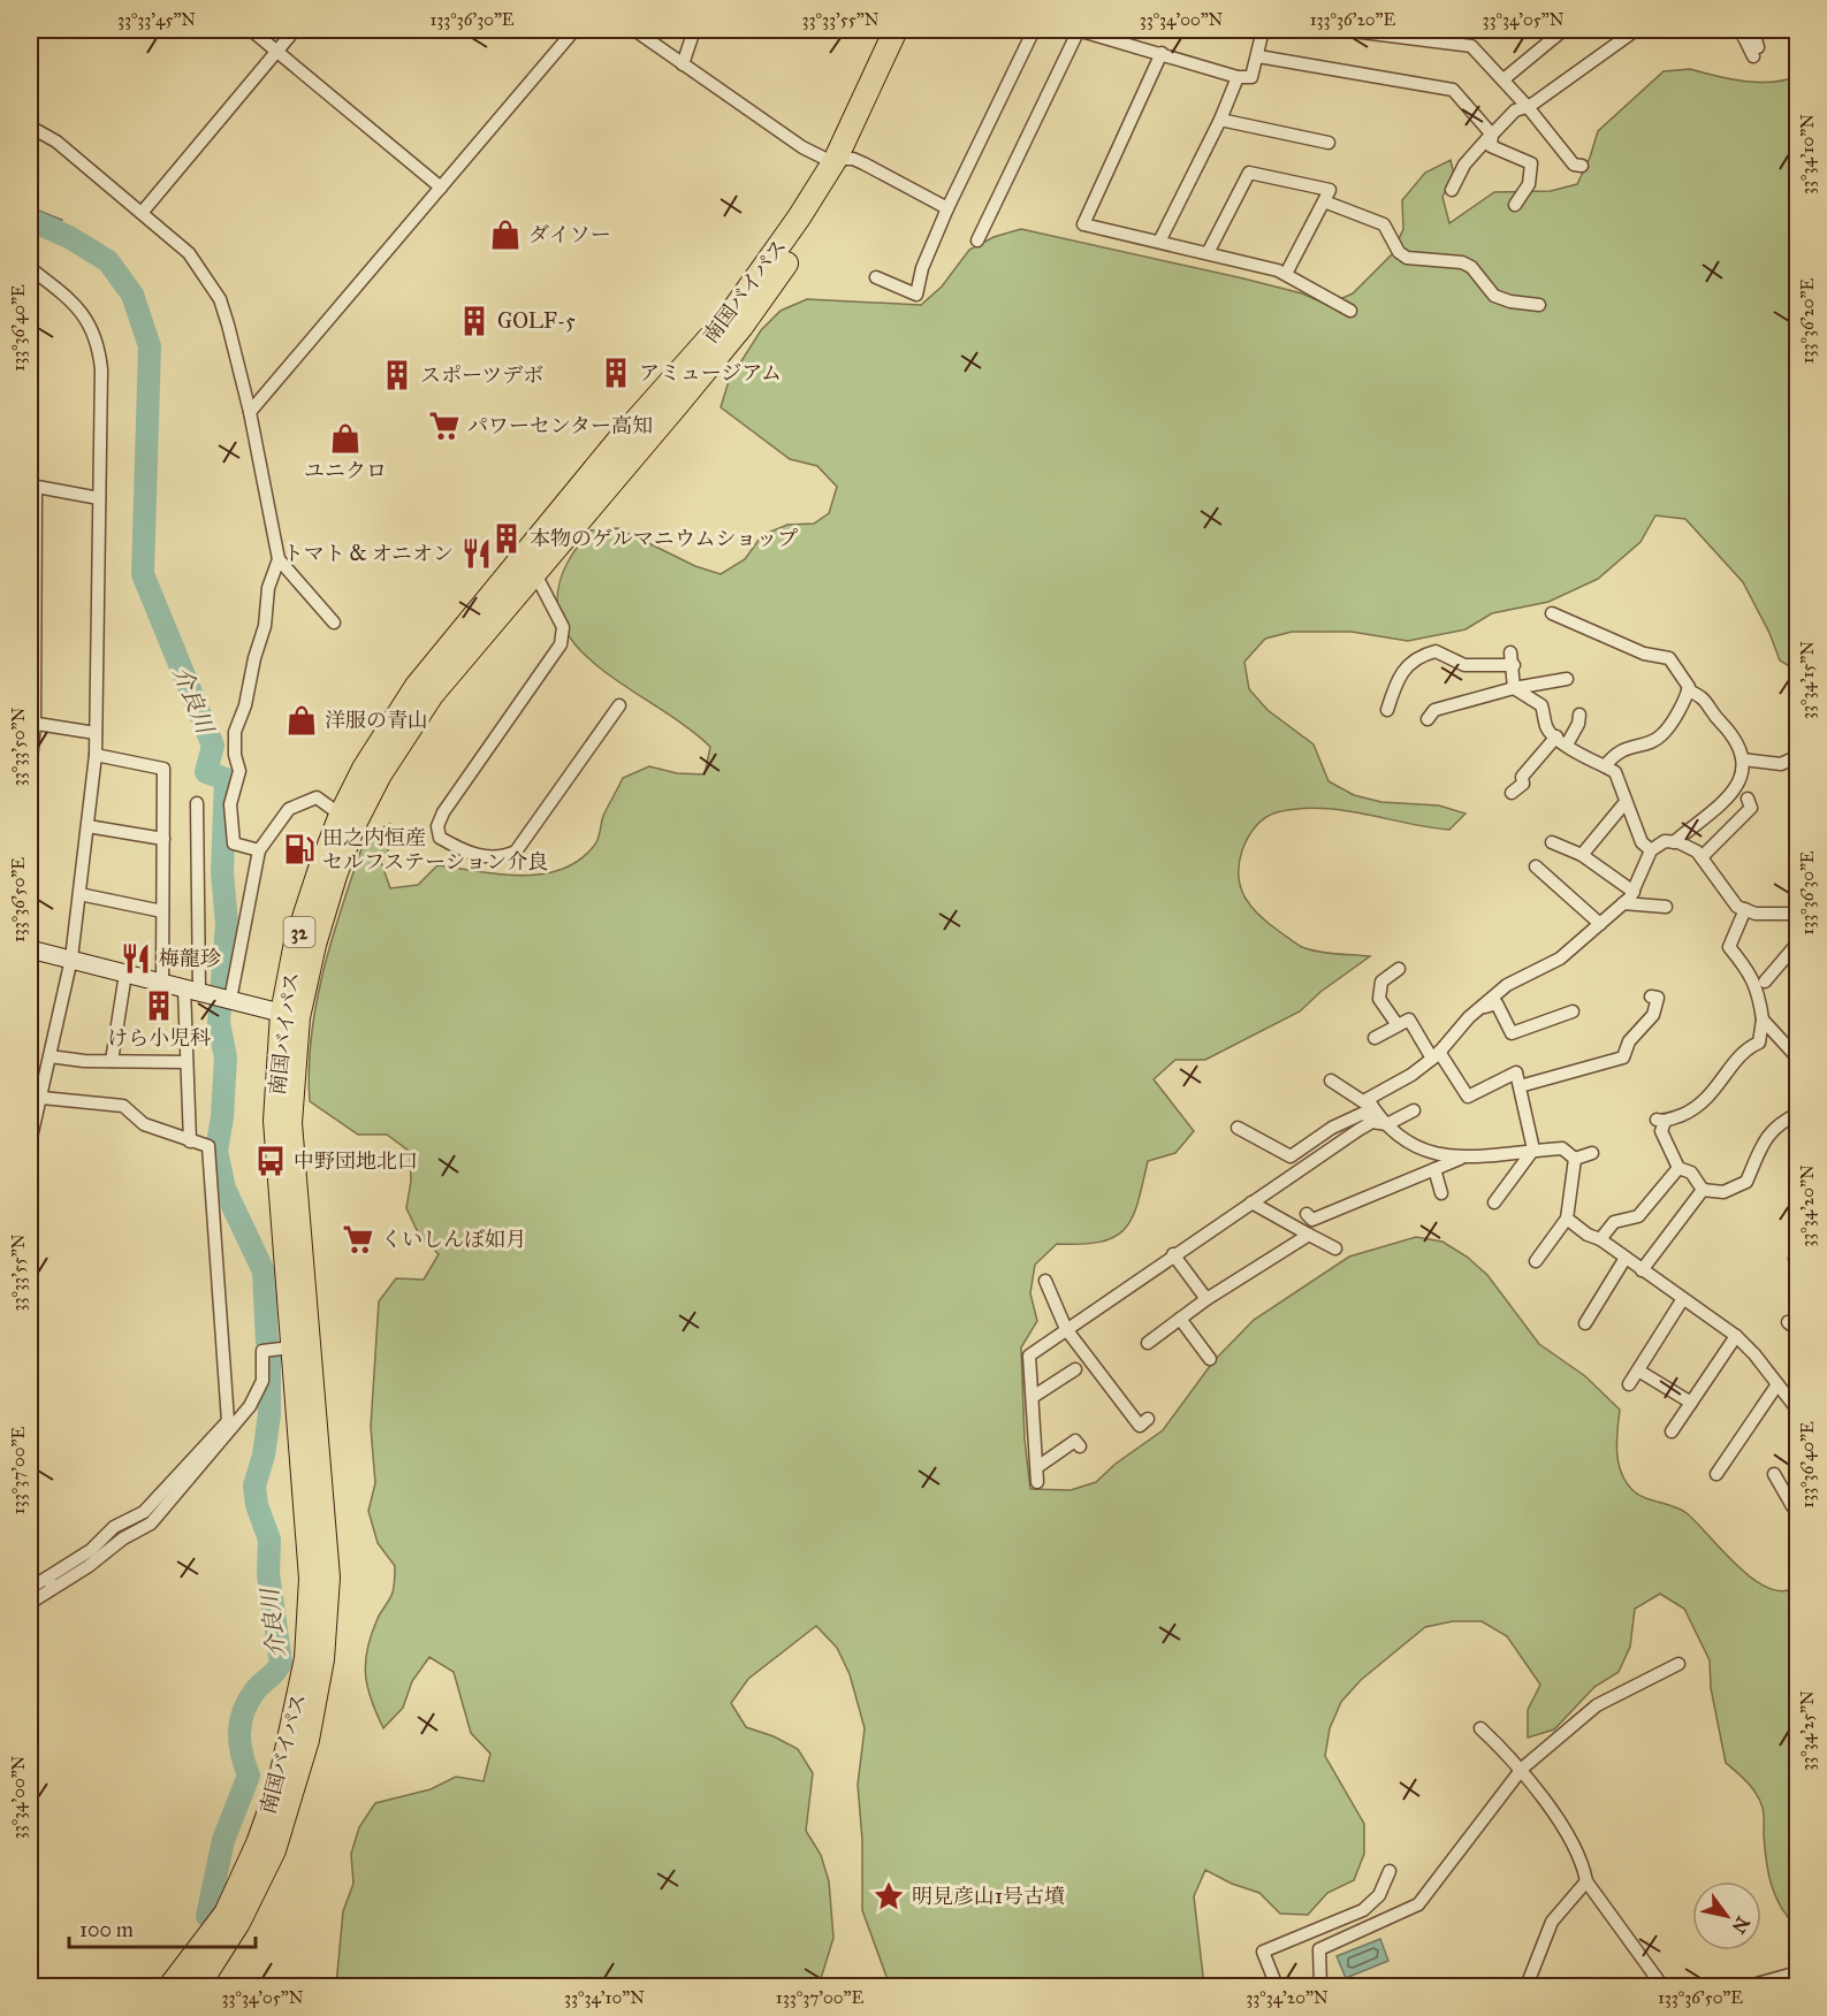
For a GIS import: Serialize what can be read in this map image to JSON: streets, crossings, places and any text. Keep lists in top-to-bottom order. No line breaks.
{"streets":{"highway":["南国バイパス","32"]},"water":["介良川"],"places":{"shop":["ダイソー","ユニクロ","洋服の青山"],"building":["GOLF-5","アミュージアム","スポーツデボ","本物のゲルマニウムショップ","けら小児科"],"supermarket":["パワーセンター高知","くいしんぼ如月"],"restaurant":["トマト & オニオン","梅龍珍"],"fuel station":["田之内恒産 セルフステーション介良"],"bus stop":["中野団地北口"],"place":["明見彦山1号古墳"]},"scale_bar":"100 m","north":"bottom right","coordinates":["33°33'45\"N","133°36'30\"E","33°33'55\"N","33°34'00\"N","133°36'20\"E","33°34'05\"N","33°34'10\"N","133°36'40\"E","33°34'15\"N","33°33'50\"N","133°36'50\"E","33°34'20\"N","133°37'00\"E","33°34'25\"N"]}
